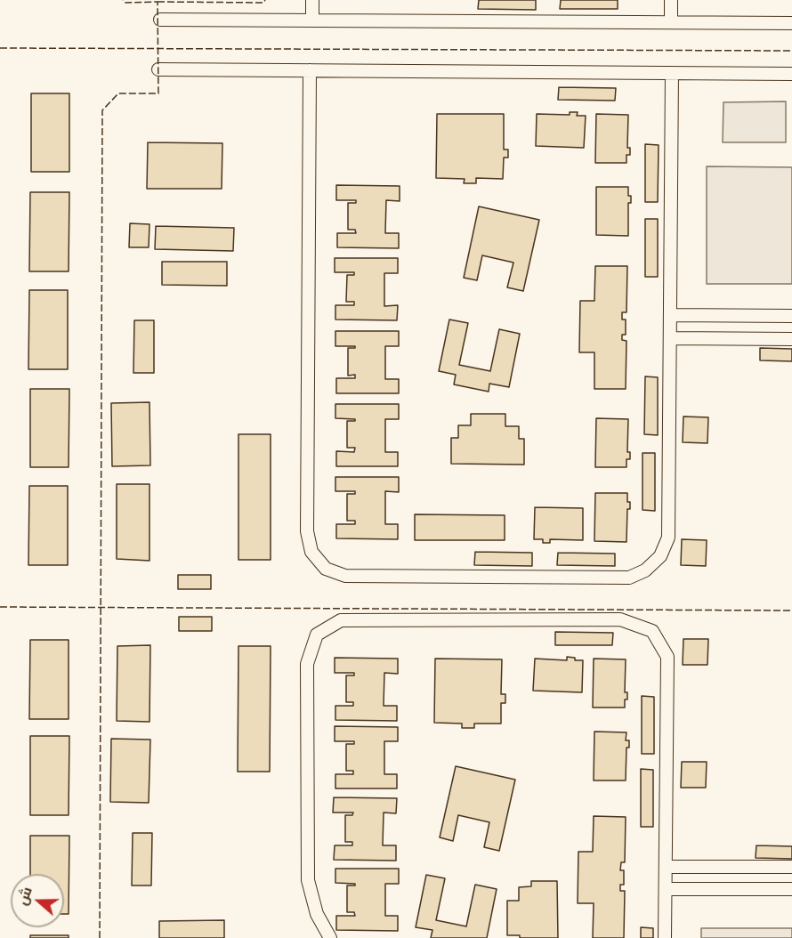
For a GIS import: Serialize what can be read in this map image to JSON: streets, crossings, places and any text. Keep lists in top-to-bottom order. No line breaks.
{"north":"left"}
